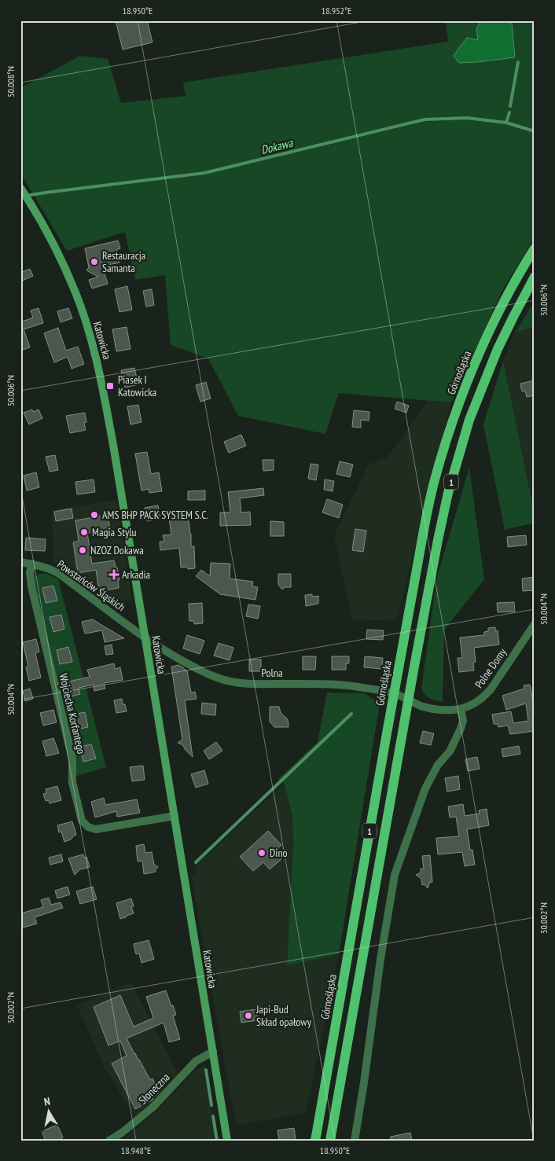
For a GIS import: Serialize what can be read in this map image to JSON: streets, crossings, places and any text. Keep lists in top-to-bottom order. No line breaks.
{"streets":{"main road":["Górnośląska","1"],"street":["Katowicka","Powstańców Śląskich","Polne Domy","Polna","Wojciecha Korfantego","Słoneczna"]},"crossings":[["Katowicka","Powstańców Śląskich"],["Katowicka","Polna"],["Katowicka","Wojciecha Korfantego"],["Katowicka","Słoneczna"],["Górnośląska","Polna"],["1","Polne Domy"],["1","Polna"],["Powstańców Śląskich","Polna"],["Powstańców Śląskich","Wojciecha Korfantego"],["Polne Domy","Polna"]],"water":["Dokawa"],"places":{"other":["Restauracja Samanta","AMS BHP PACK SYSTEM S.C.","Magia Stylu","NZOZ Dokawa","Dino","Japi-Bud Skład opałowy"],"transit":["Piasek I Katowicka"],"health":["Arkadia"]},"north":"top","coordinates":["18.950°E","18.952°E","50.008°N","50.006°N","50.004°N","50.002°N","18.948°E"]}
